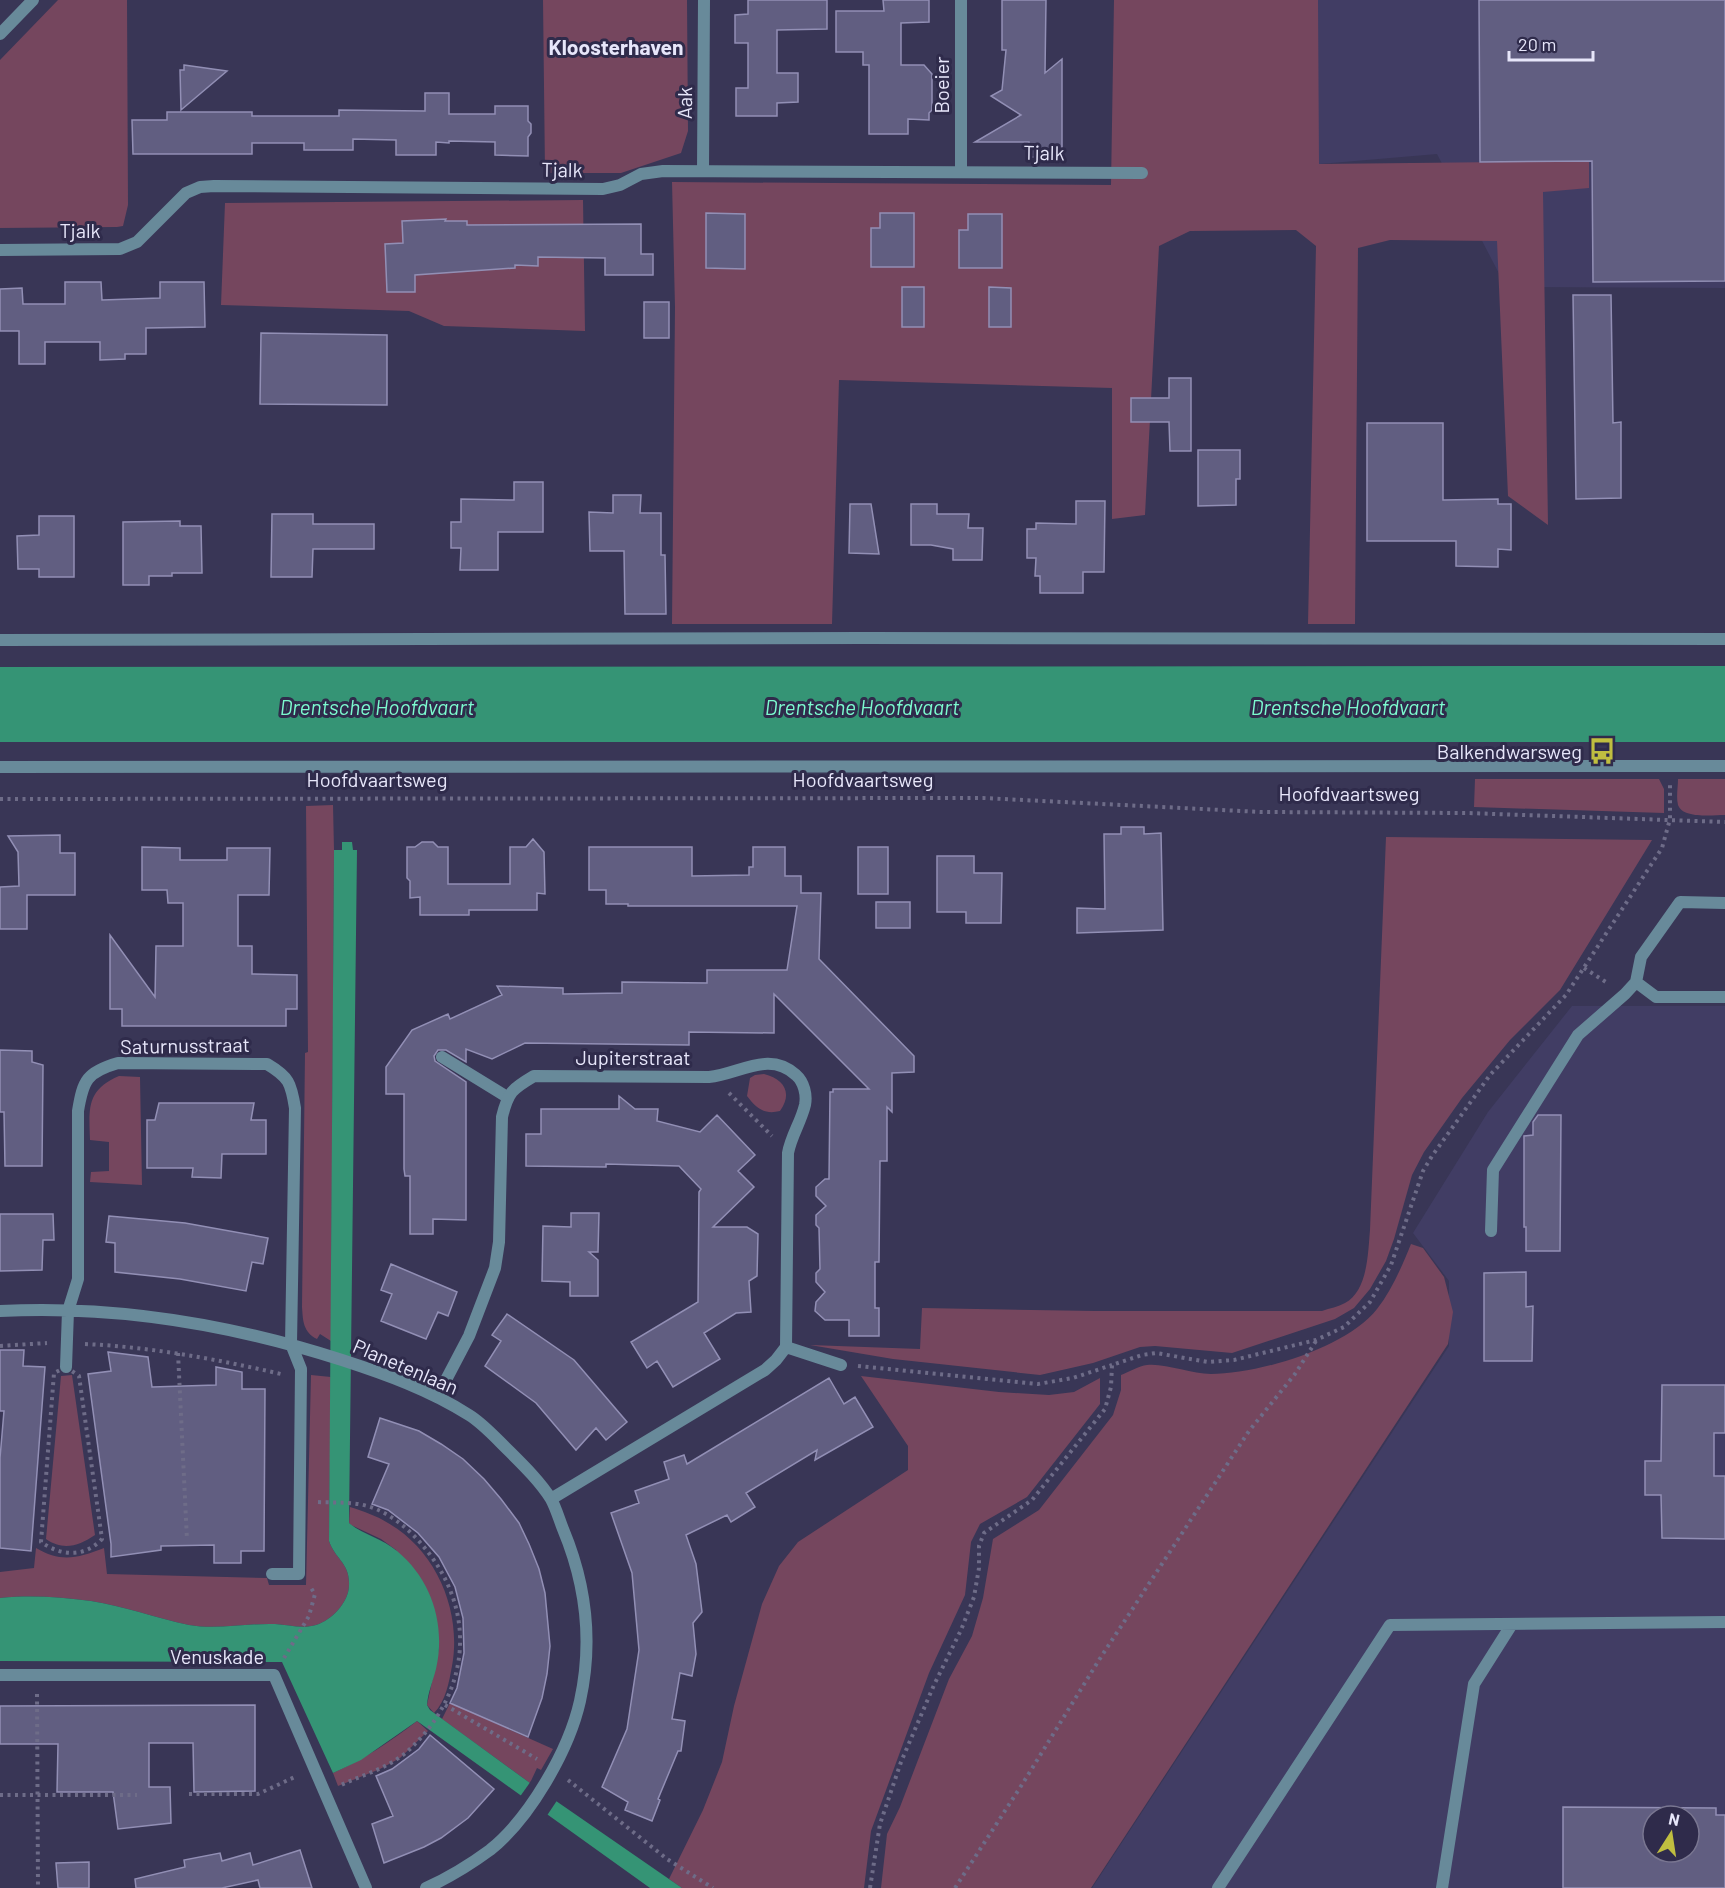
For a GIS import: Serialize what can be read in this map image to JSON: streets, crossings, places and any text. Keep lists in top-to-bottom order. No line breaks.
{"streets":{"street":["Boeier","Aak","Tjalk","Hoofdvaartsweg","Saturnusstraat","Jupiterstraat","Planetenlaan","Venuskade"]},"crossings":[["Boeier","Tjalk"],["Aak","Tjalk"],["Saturnusstraat","Planetenlaan"]],"districts":["Kloosterhaven"],"water":["Drentsche Hoofdvaart"],"places":{"bus stop":["Balkendwarsweg"]},"scale_bar":"20 m","north":"top"}
